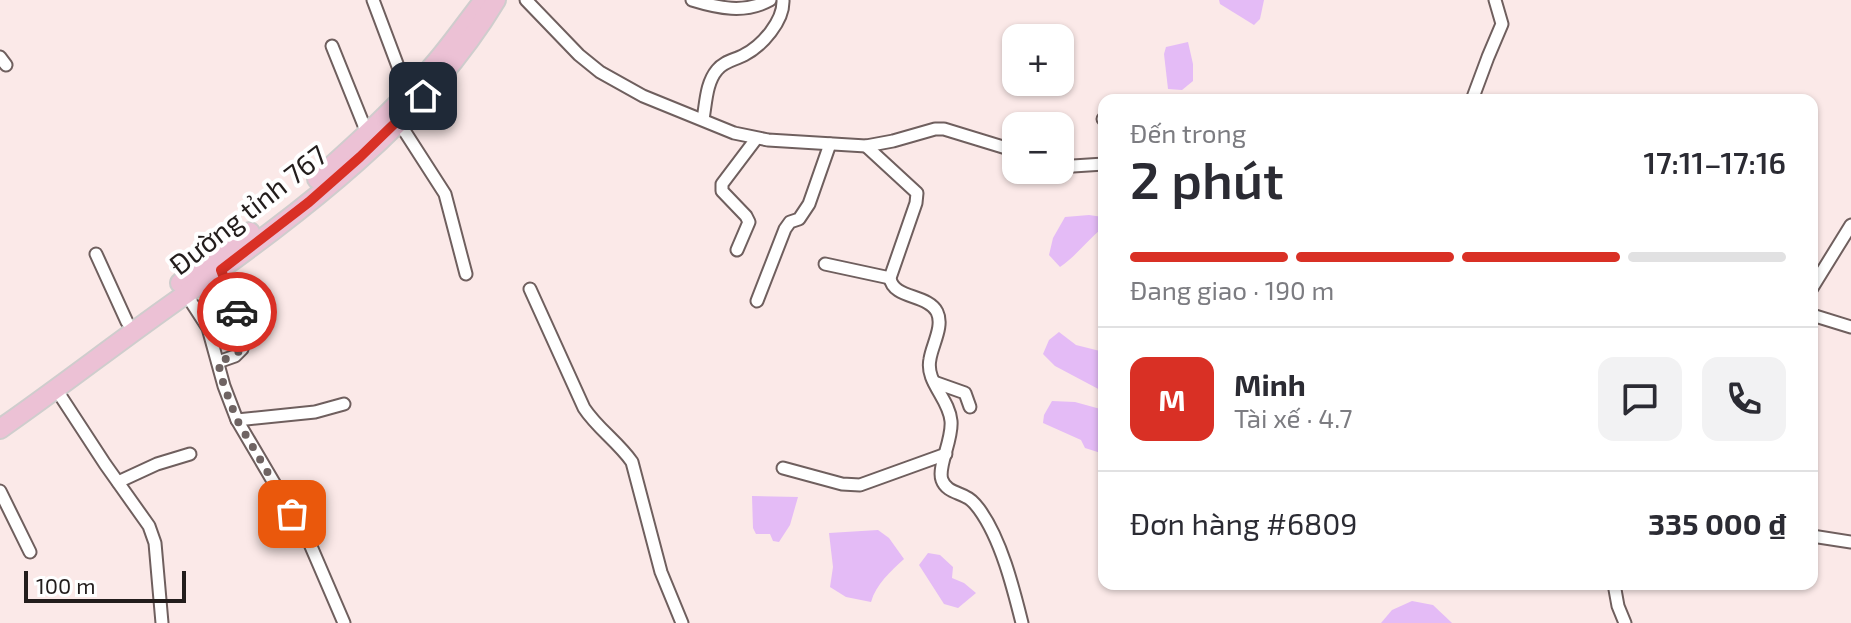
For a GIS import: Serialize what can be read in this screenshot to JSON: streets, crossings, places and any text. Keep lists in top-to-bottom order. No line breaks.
{"streets":{"main road":["Đường tỉnh 767"]},"scale_bar":"100 m","page":{"map_buttons":["+","−"],"heading":["2 phút","Đến trong","17:11–17:16"],"panel":["Minh","Tài xế · 4.7","Đơn hàng #6809","335 000 ₫"],"bar":"Đang giao · 190 m","round":"M","scale":"100 m"}}
